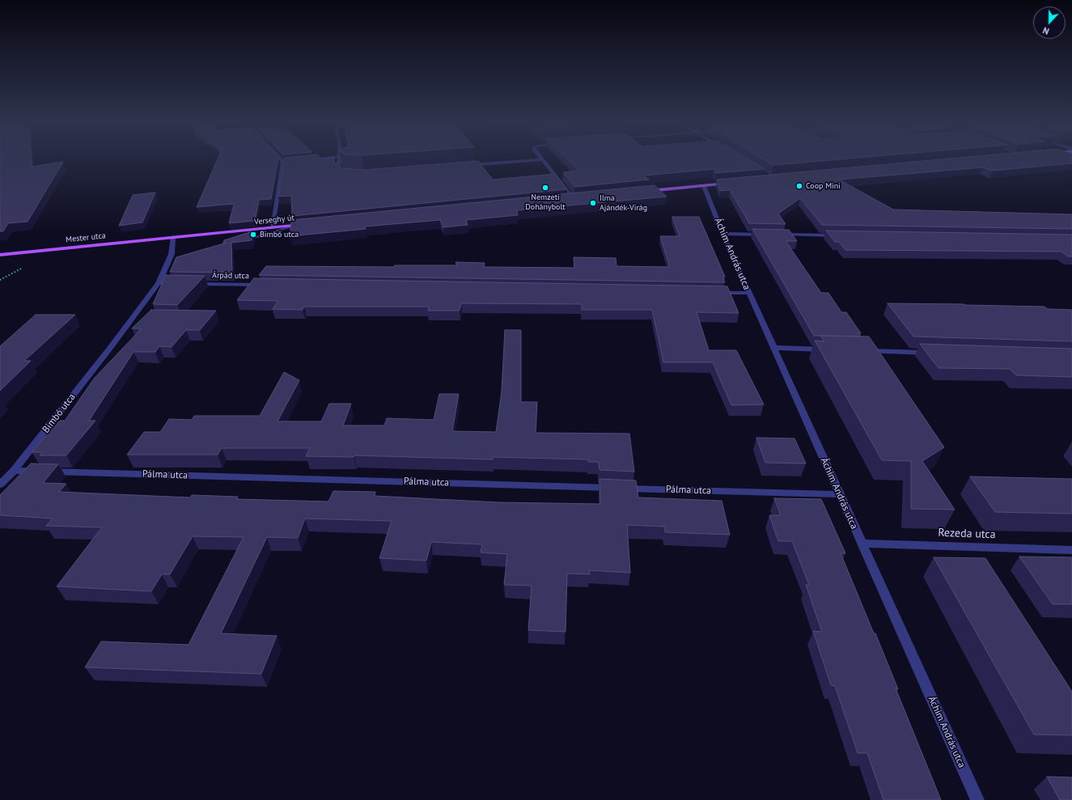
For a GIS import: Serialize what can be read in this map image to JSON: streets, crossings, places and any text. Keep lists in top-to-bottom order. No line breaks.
{"streets":{"main road":["Verseghy út","Mester utca"],"street":["Áchim András utca","Árpád utca","Bimbó utca","Pálma utca","Rezeda utca"]},"crossings":[["Verseghy út","Mester utca"],["Verseghy út","Bimbó utca"],["Mester utca","Bimbó utca"],["Áchim András utca","Pálma utca"],["Áchim András utca","Rezeda utca"],["Bimbó utca","Pálma utca"]],"places":["Coop Mini","Nemzeti Dohánybolt","Ilma Ajándék-Virág","Bimbó utca"],"north":"bottom"}
